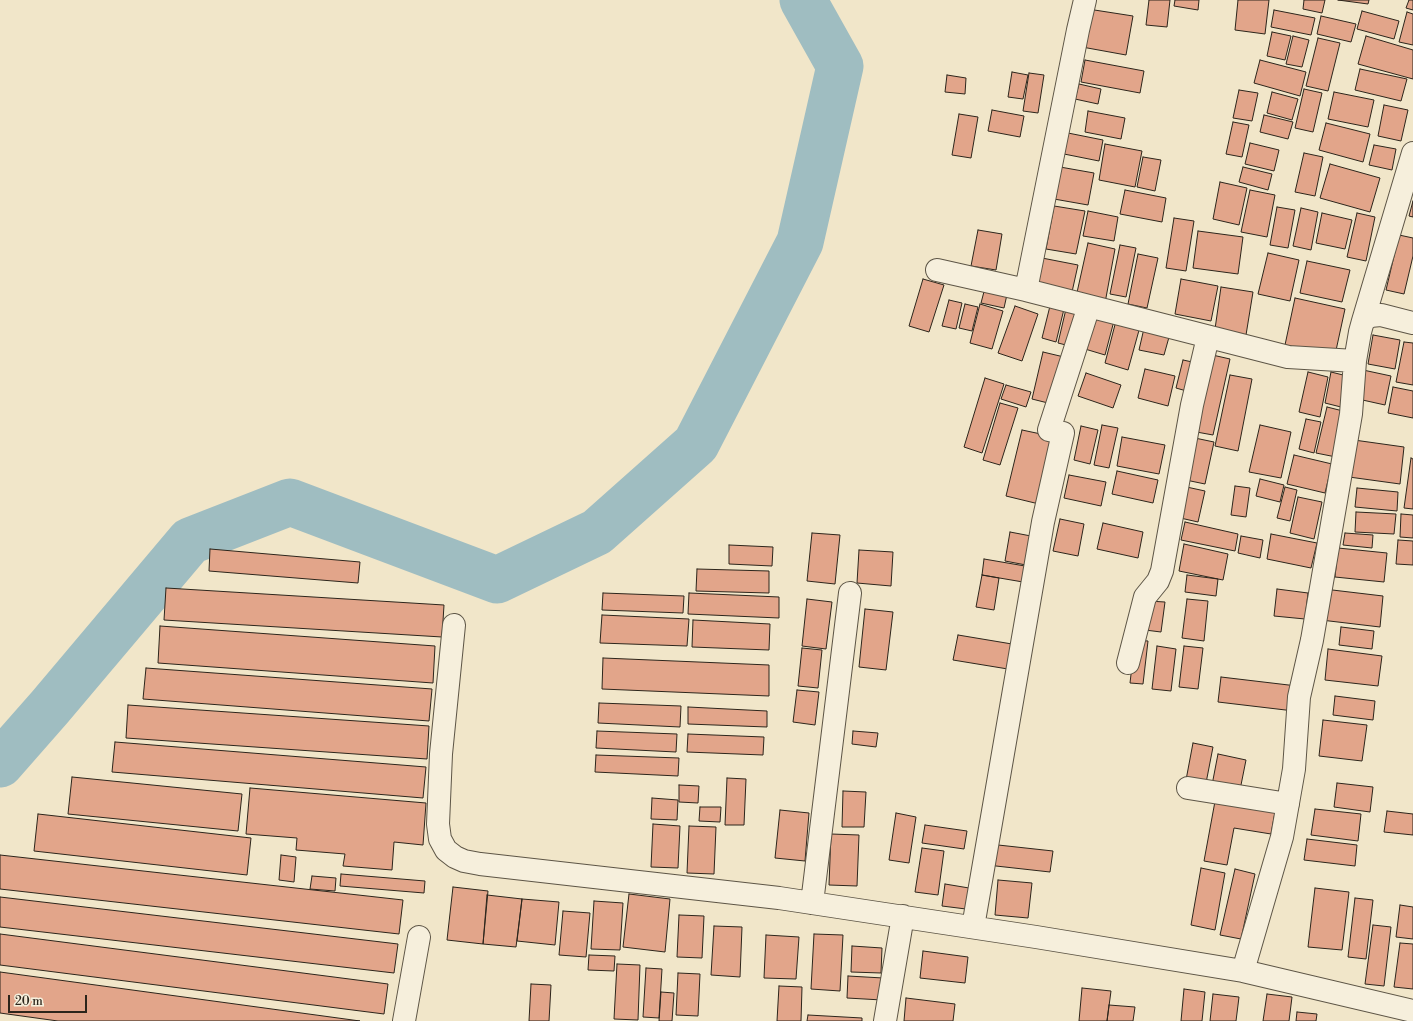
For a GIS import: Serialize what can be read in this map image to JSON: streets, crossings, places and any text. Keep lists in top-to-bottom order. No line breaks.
{"scale_bar":"20 m"}
